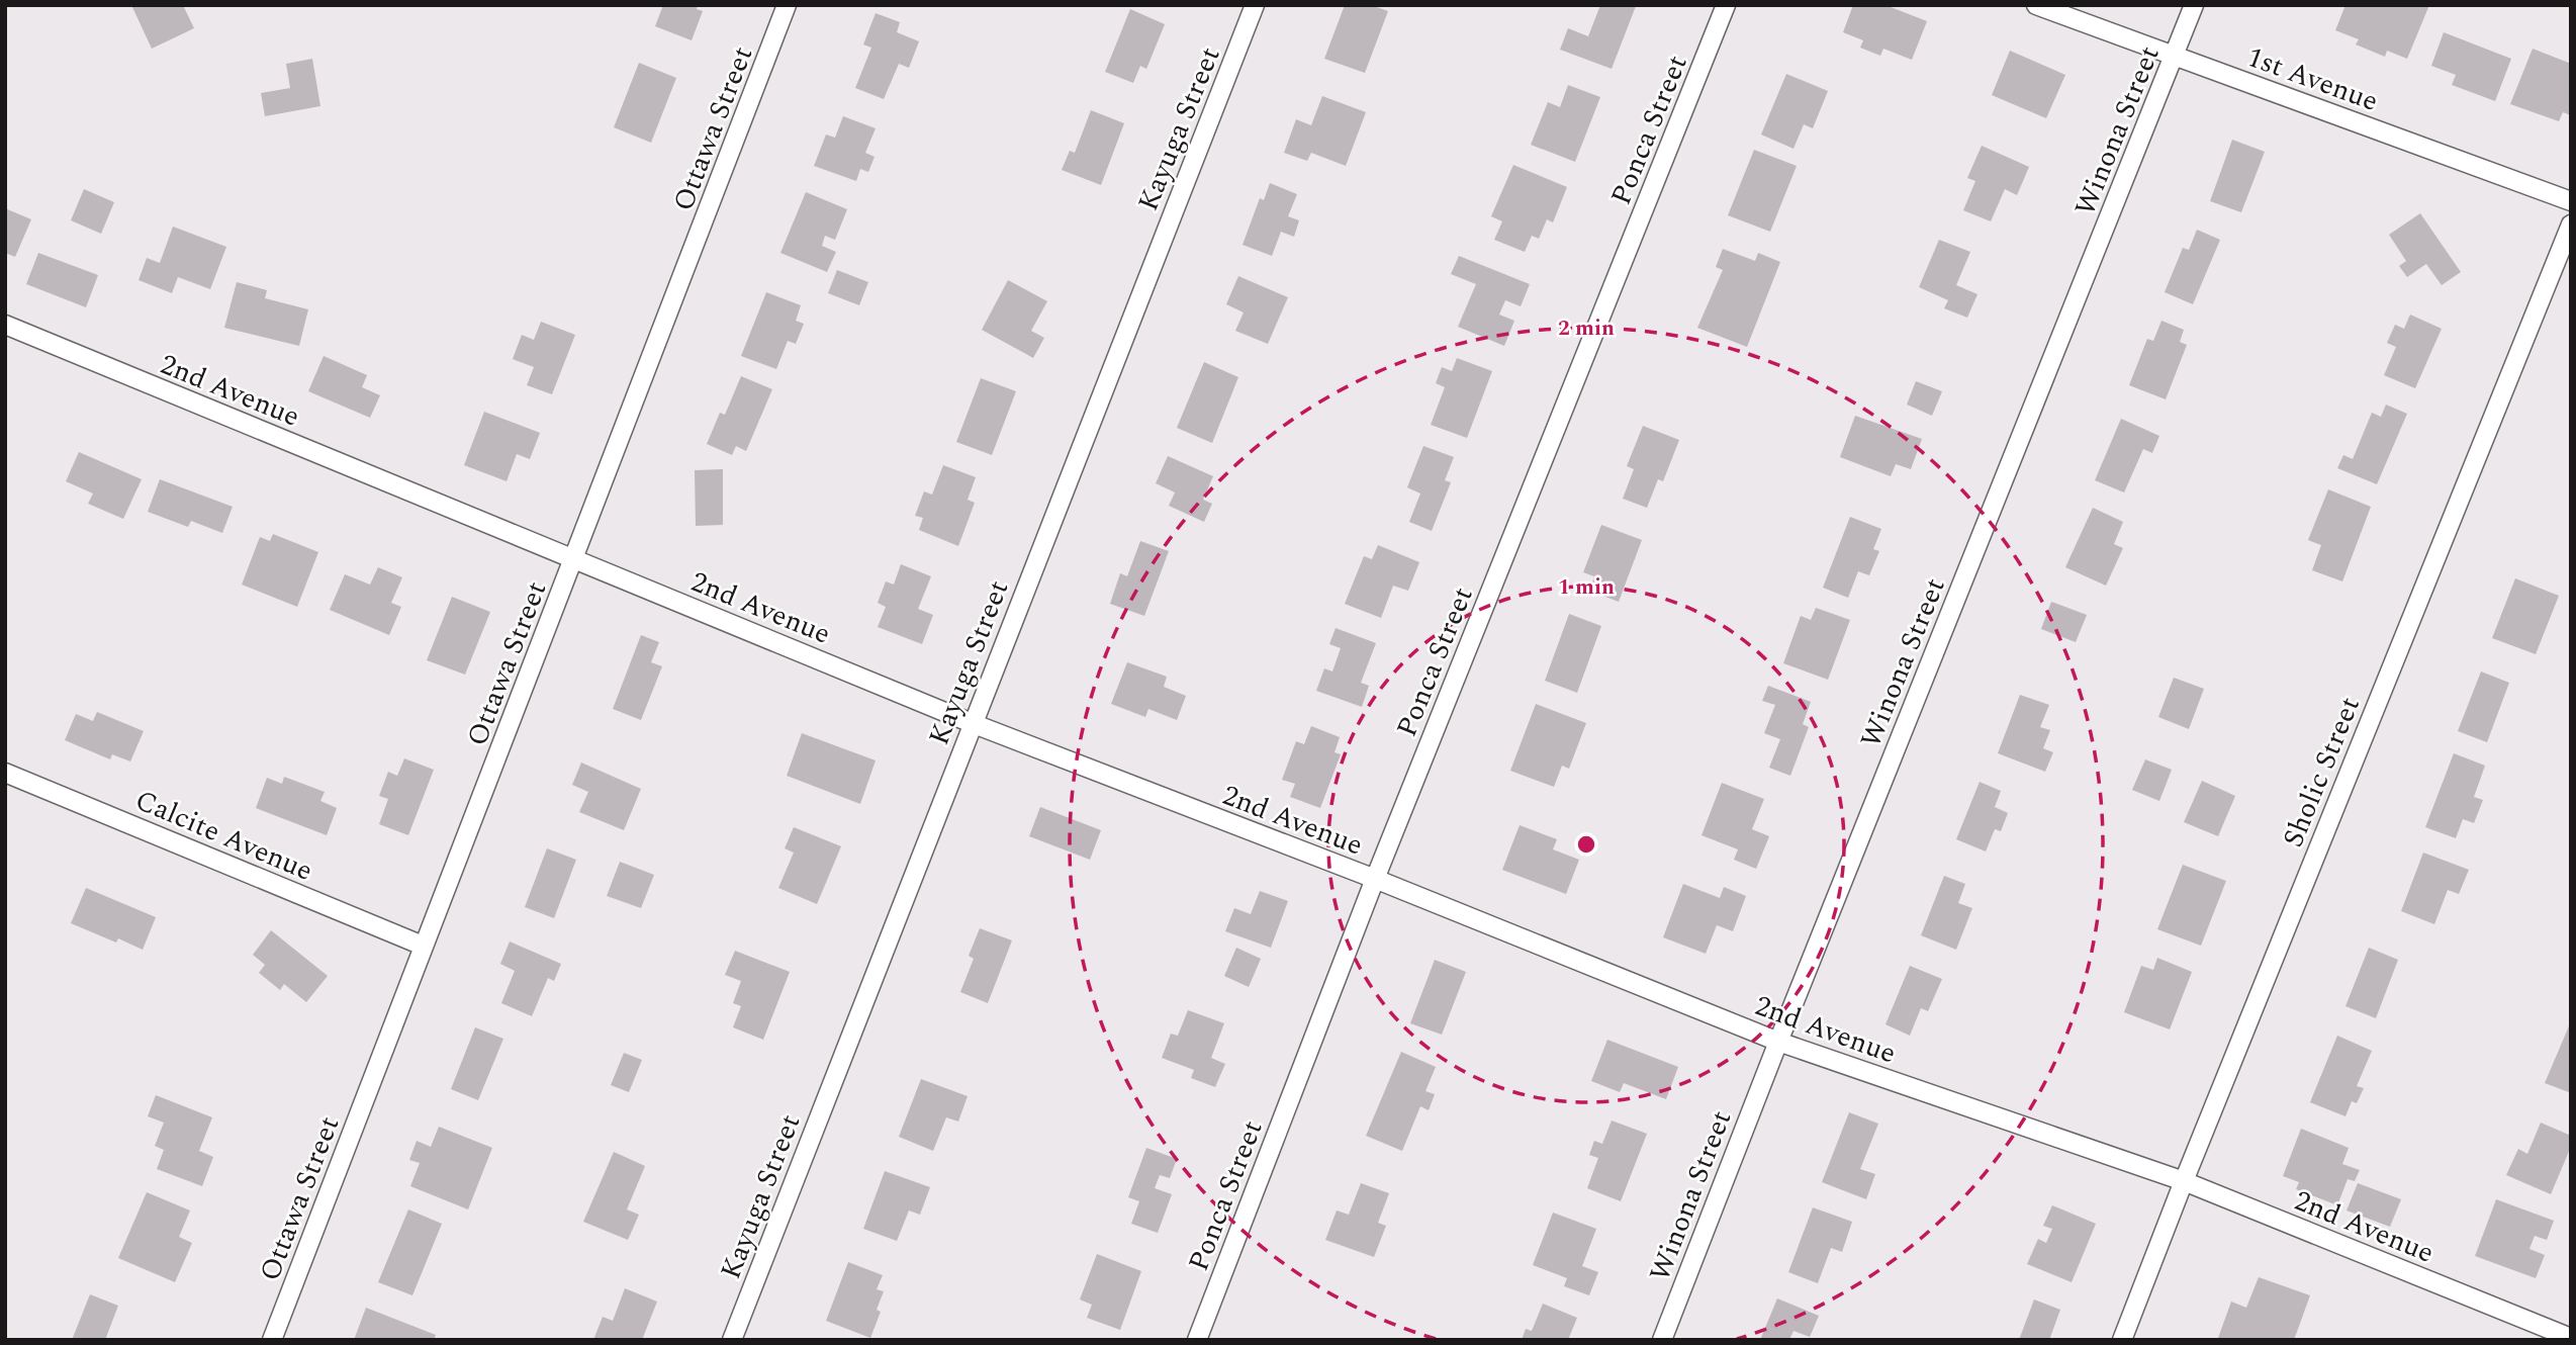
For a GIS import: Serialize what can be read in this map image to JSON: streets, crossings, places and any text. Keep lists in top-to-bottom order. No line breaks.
{"streets":{"street":["1st Avenue","Ottawa Street","Kayuga Street","Ponca Street","Winona Street","2nd Avenue","Sholic Street","Calcite Avenue"]},"crossings":[["1st Avenue","Winona Street"],["Ottawa Street","2nd Avenue"],["Ottawa Street","Calcite Avenue"],["Kayuga Street","2nd Avenue"],["Ponca Street","2nd Avenue"],["Winona Street","2nd Avenue"],["2nd Avenue","Sholic Street"]],"rings":["2 min","1 min"]}
